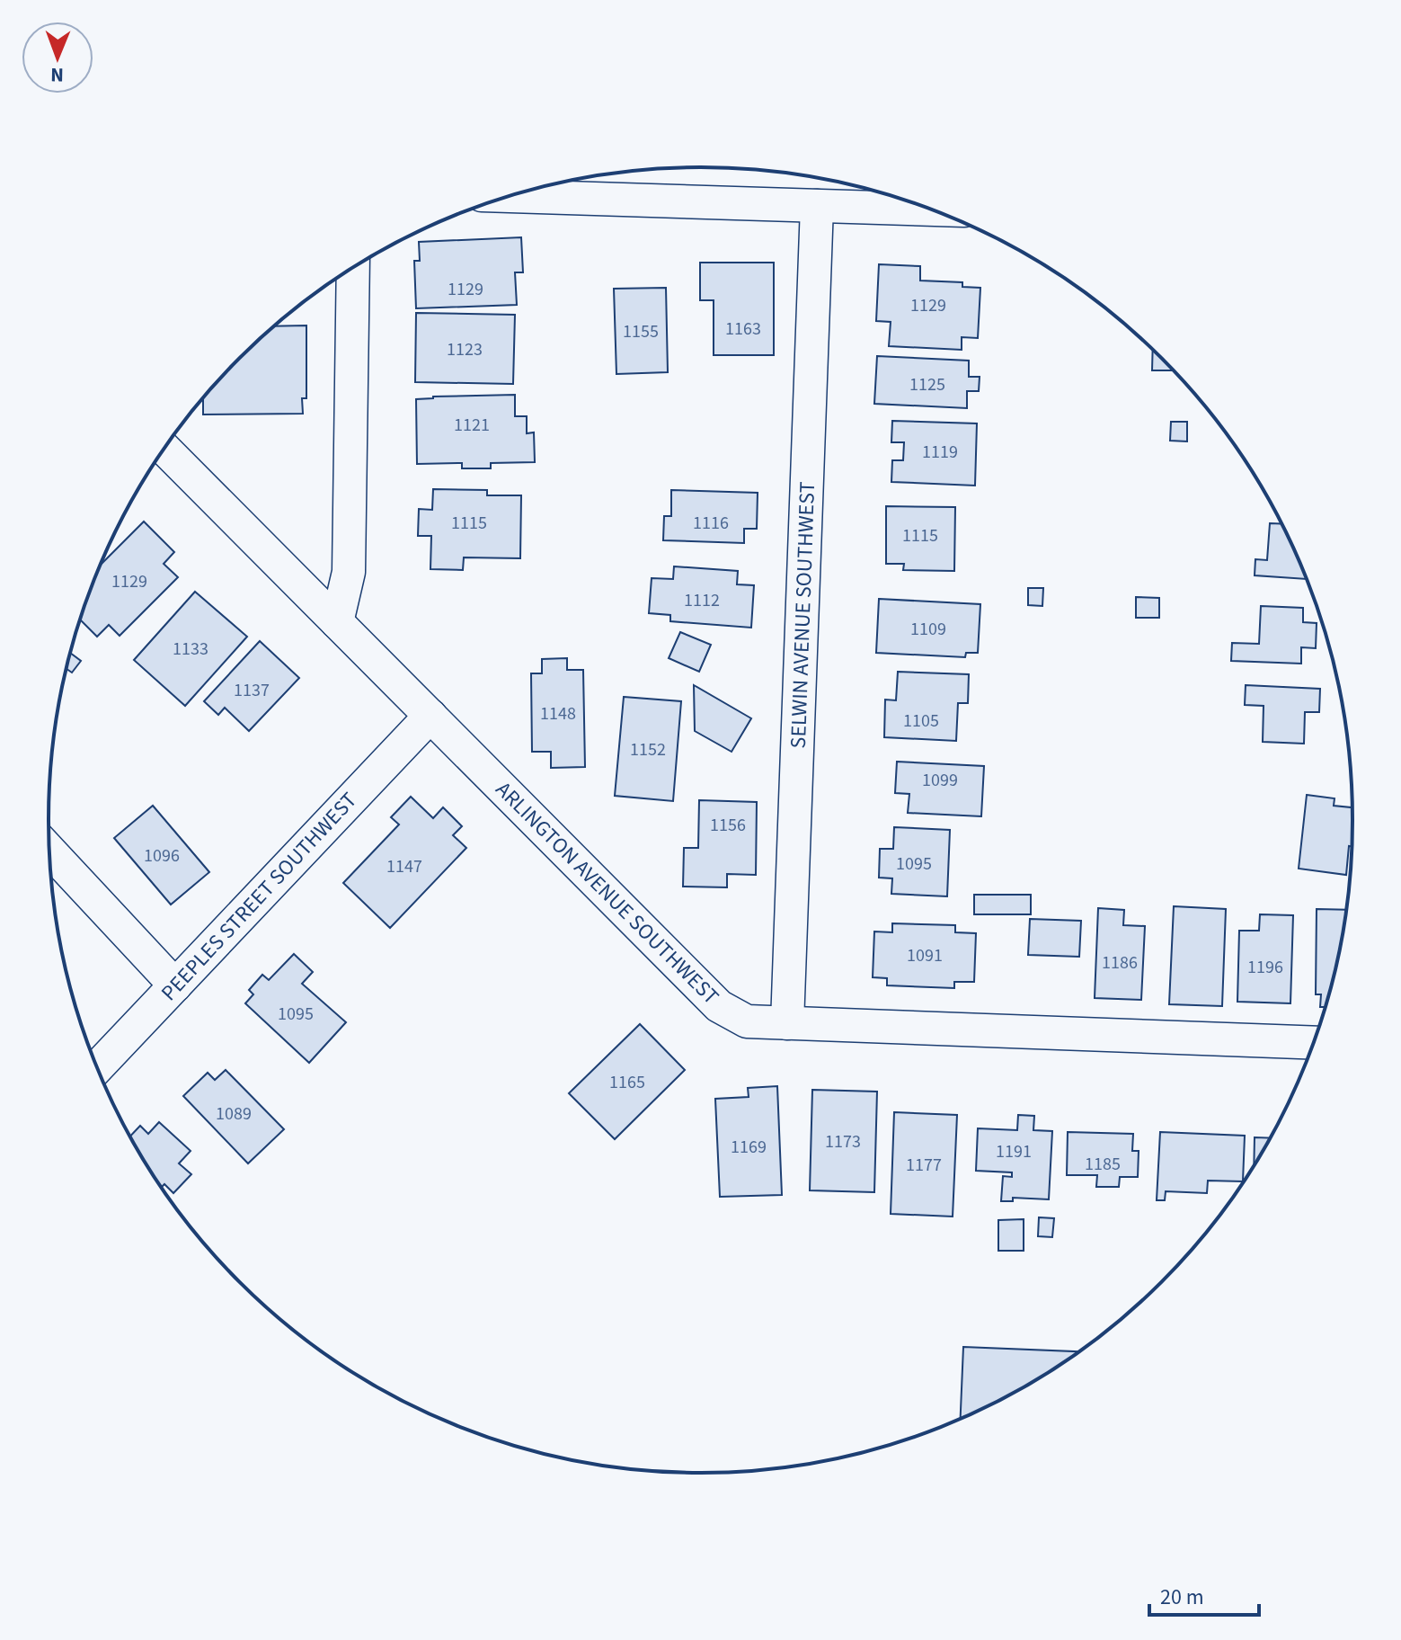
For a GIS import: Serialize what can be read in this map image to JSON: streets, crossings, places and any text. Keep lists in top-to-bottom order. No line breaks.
{"streets":{"street":["SELWIN AVENUE SOUTHWEST","ARLINGTON AVENUE SOUTHWEST","PEEPLES STREET SOUTHWEST"]},"crossings":[["SELWIN AVENUE SOUTHWEST","ARLINGTON AVENUE SOUTHWEST"],["ARLINGTON AVENUE SOUTHWEST","PEEPLES STREET SOUTHWEST"]],"house_numbers":["1129","1129","1163","1155","1123","1125","1121","1119","1115","1116","1115","1129","1112","1109","1133","1137","1148","1105","1152","1099","1156","1096","1095","1147","1091","1186","1196","1095","1165","1089","1173","1169","1191","1185","1177"],"scale_bar":"20 m","north":"bottom"}
